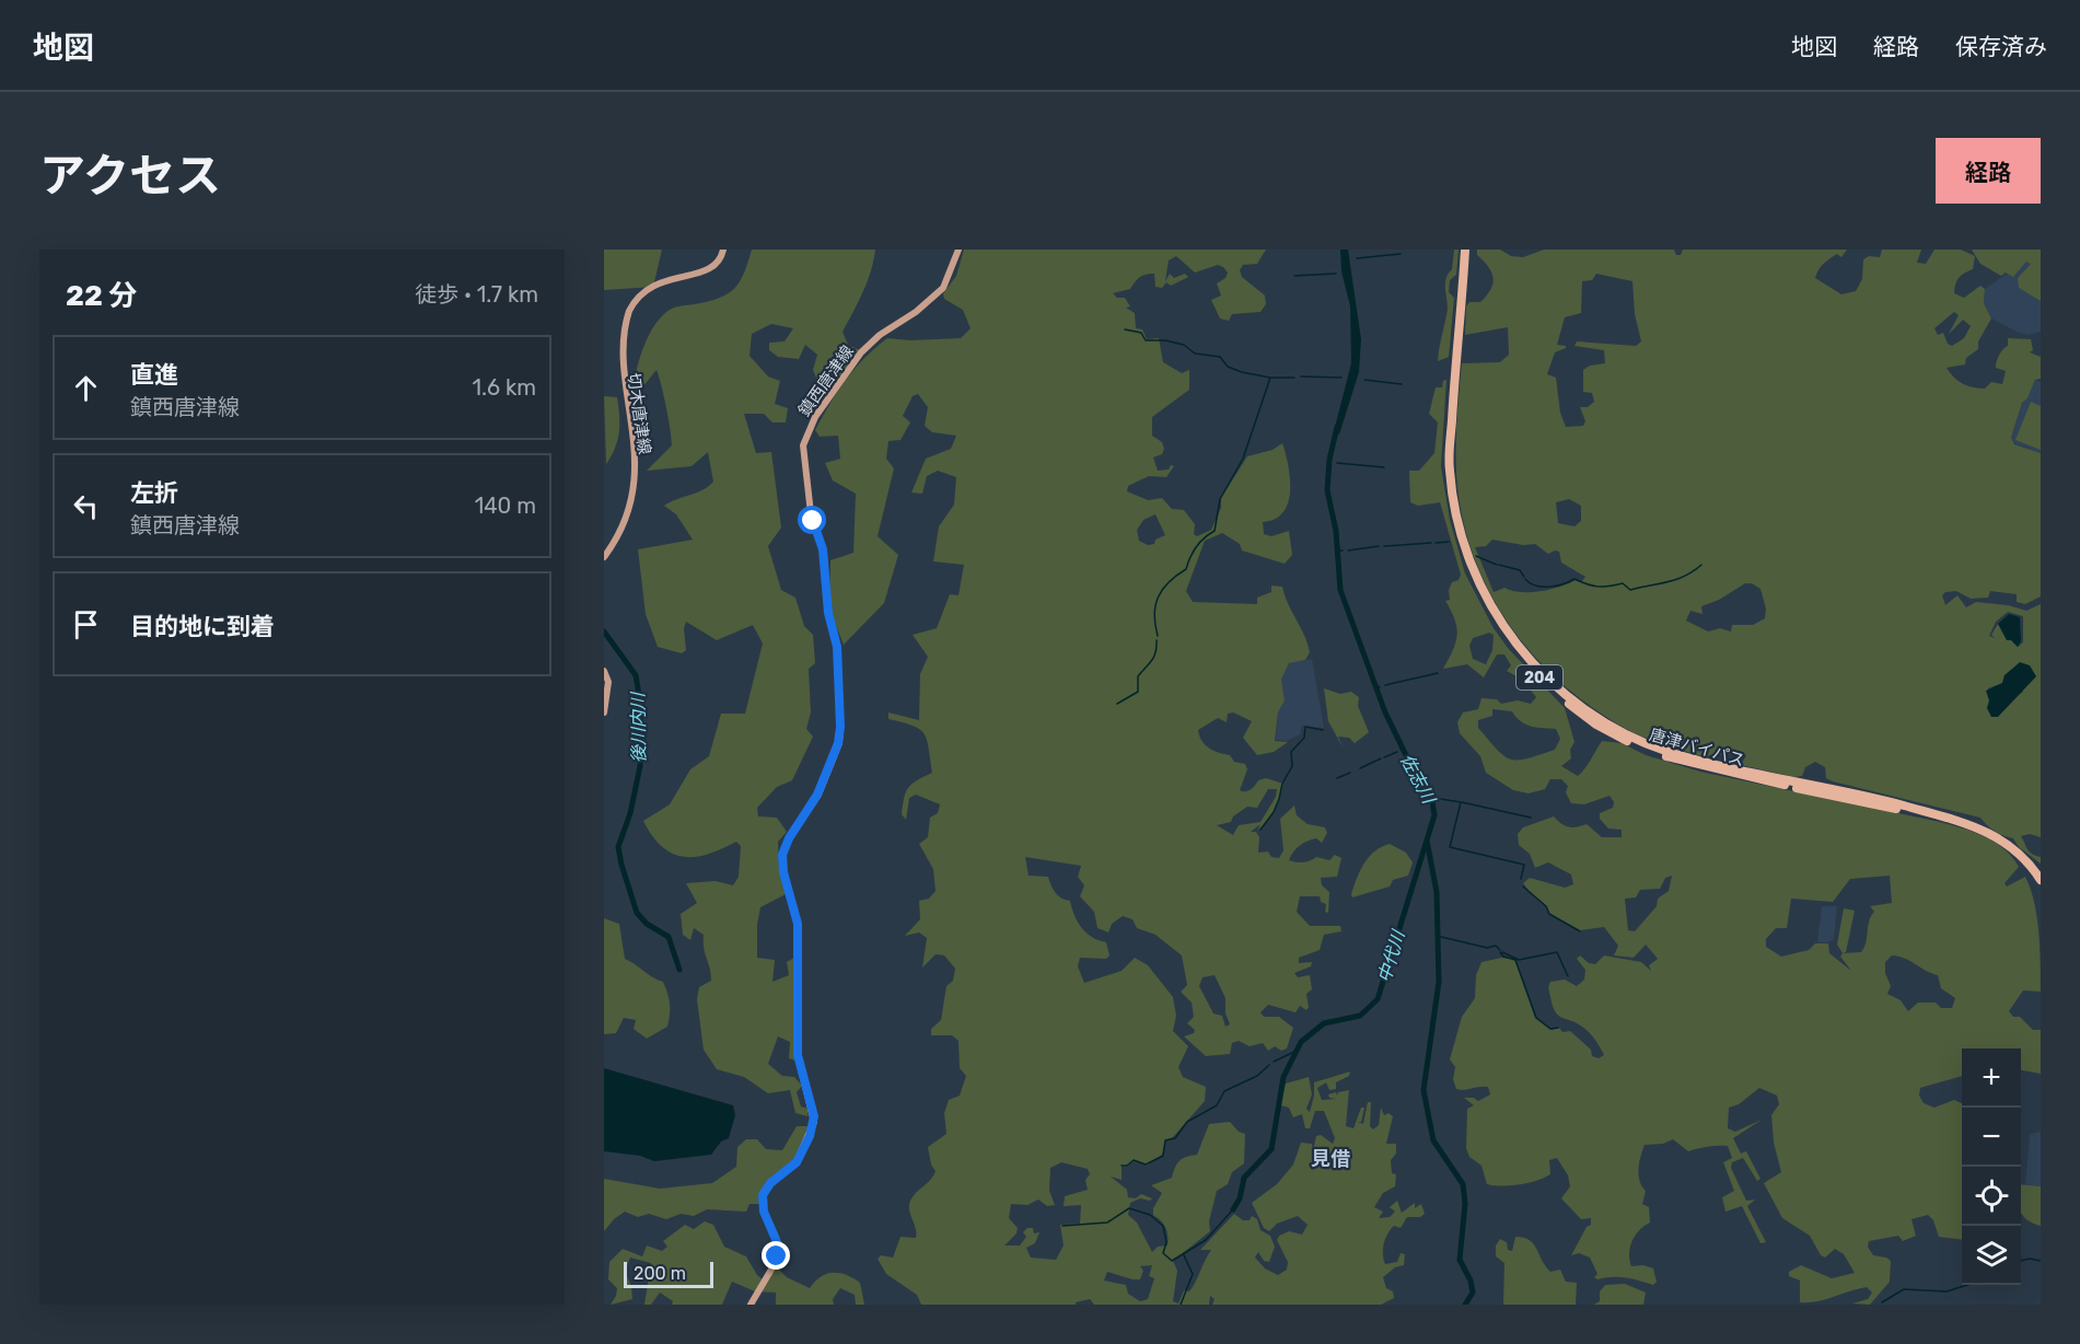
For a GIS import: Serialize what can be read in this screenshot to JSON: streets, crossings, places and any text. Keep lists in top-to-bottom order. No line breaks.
{"streets":{"highway":["204","唐津バイパス"],"main road":["鎮西唐津線","切木唐津線"]},"districts":["見借"],"water":["後川内川","佐志川","中代川"],"scale_bar":"200 m","page":{"header":"地図","nav":["地図","経路","保存済み"],"title":"アクセス","buttons":"経路","heading":["22 分","徒歩 · 1.7 km"],"list":[["直進","鎮西唐津線","1.6 km"],["左折","鎮西唐津線","140 m"],"目的地に到着"],"map_buttons":["+","−"],"scale":"200 m"}}
